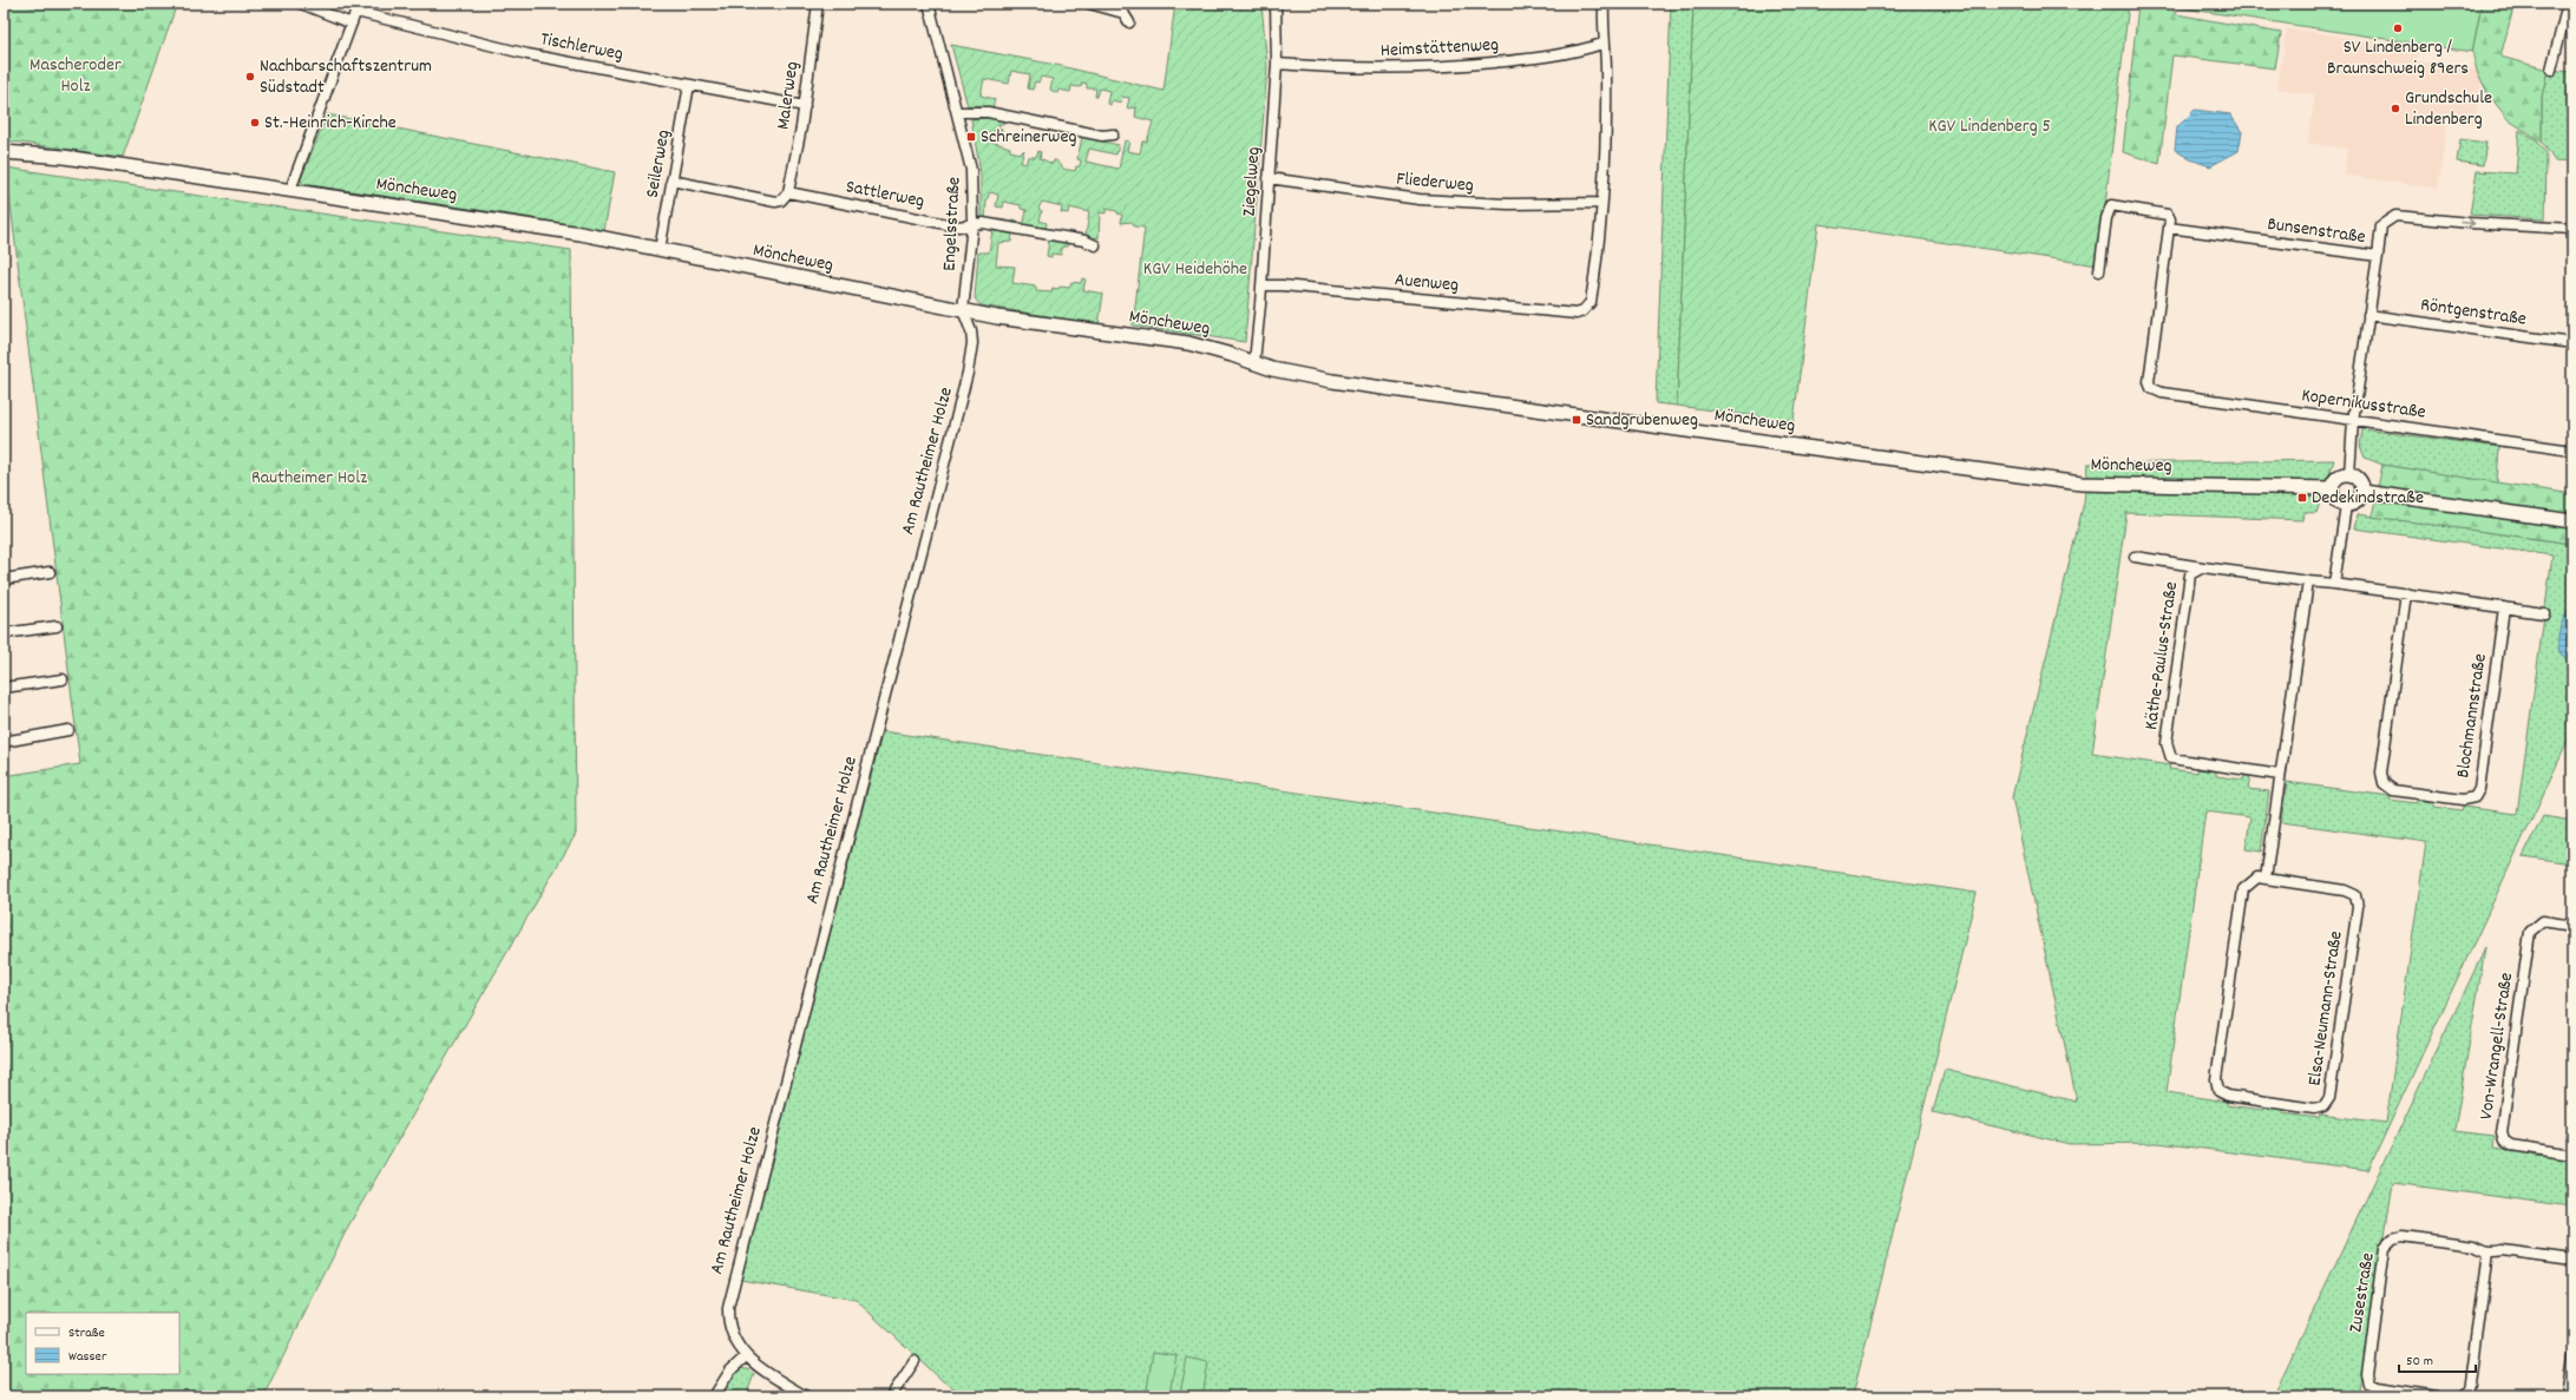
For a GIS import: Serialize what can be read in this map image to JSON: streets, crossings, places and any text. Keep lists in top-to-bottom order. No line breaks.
{"streets":{"main road":["Möncheweg"],"street":["Tischlerweg","Heimstättenweg","Malerweg","Seilerweg","Ziegelweg","Fliederweg","Sattlerweg","Engelsstraße","Bunsenstraße","Auenweg","Röntgenstraße","Kopernikusstraße","Am Rautheimer Holze","Käthe-Paulus-Straße","Blochmannstraße","Elsa-Neumann-Straße","Von-Wrangell-Straße","Zusestraße"]},"crossings":[["Tischlerweg","Malerweg"],["Tischlerweg","Seilerweg"],["Heimstättenweg","Ziegelweg"],["Malerweg","Sattlerweg"],["Seilerweg","Möncheweg"],["Ziegelweg","Fliederweg"],["Ziegelweg","Möncheweg"],["Ziegelweg","Auenweg"],["Fliederweg","Auenweg"],["Möncheweg","Engelsstraße"],["Möncheweg","Am Rautheimer Holze"],["Sattlerweg","Engelsstraße"],["Engelsstraße","Am Rautheimer Holze"],["Bunsenstraße","Kopernikusstraße"]],"one_way":["Bunsenstraße"],"parks":["Mascheroder Holz","KGV Lindenberg 5","KGV Heidehöhe","Rautheimer Holz"],"places":{"other":["SV Lindenberg / Braunschweig 89ers","Nachbarschaftszentrum Südstadt","Grundschule Lindenberg","St.-Heinrich-Kirche"],"transit":["Schreinerweg","Sandgrubenweg","Dedekindstraße"]},"legend":["Straße","Wasser"],"scale_bar":"50 m"}
